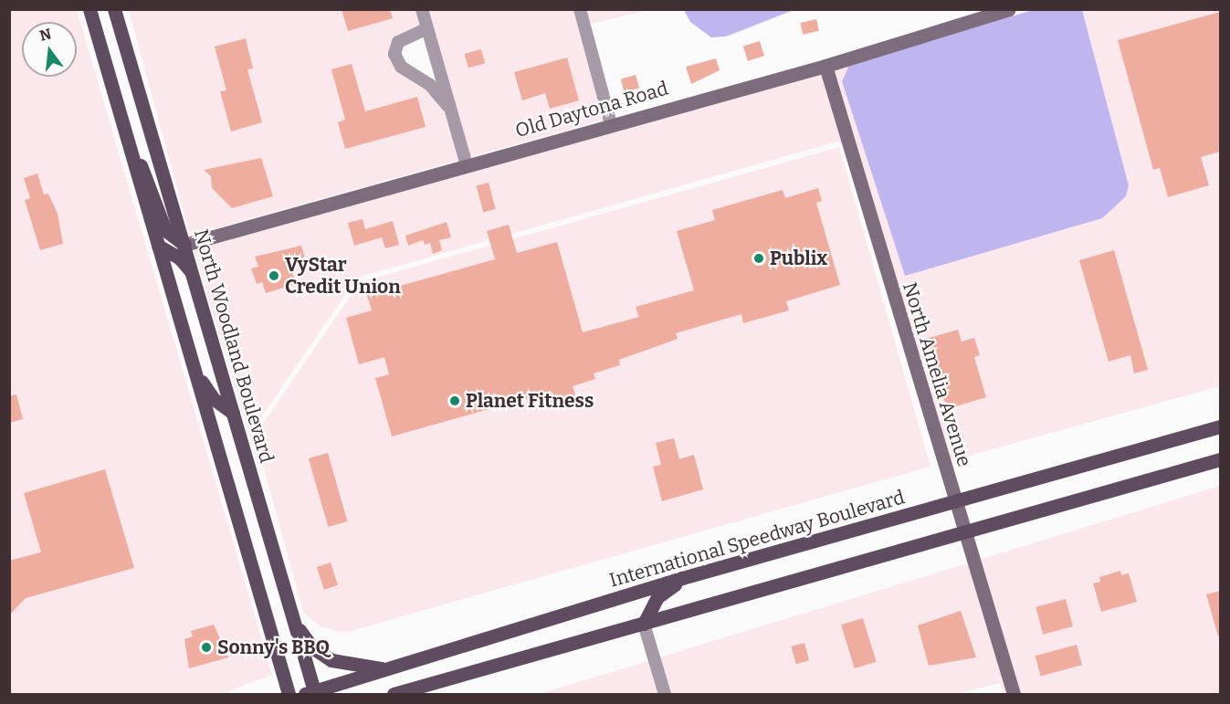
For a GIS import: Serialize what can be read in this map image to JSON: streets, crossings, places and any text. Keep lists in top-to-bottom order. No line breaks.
{"streets":{"main road":["North Woodland Boulevard","International Speedway Boulevard"],"street":["Old Daytona Road","North Amelia Avenue"]},"crossings":[["Old Daytona Road","North Woodland Boulevard"],["Old Daytona Road","North Amelia Avenue"],["North Woodland Boulevard","International Speedway Boulevard"],["North Amelia Avenue","International Speedway Boulevard"]],"places":["Publix","VyStar Credit Union","Planet Fitness","Sonny's BBQ"],"north":"top"}
